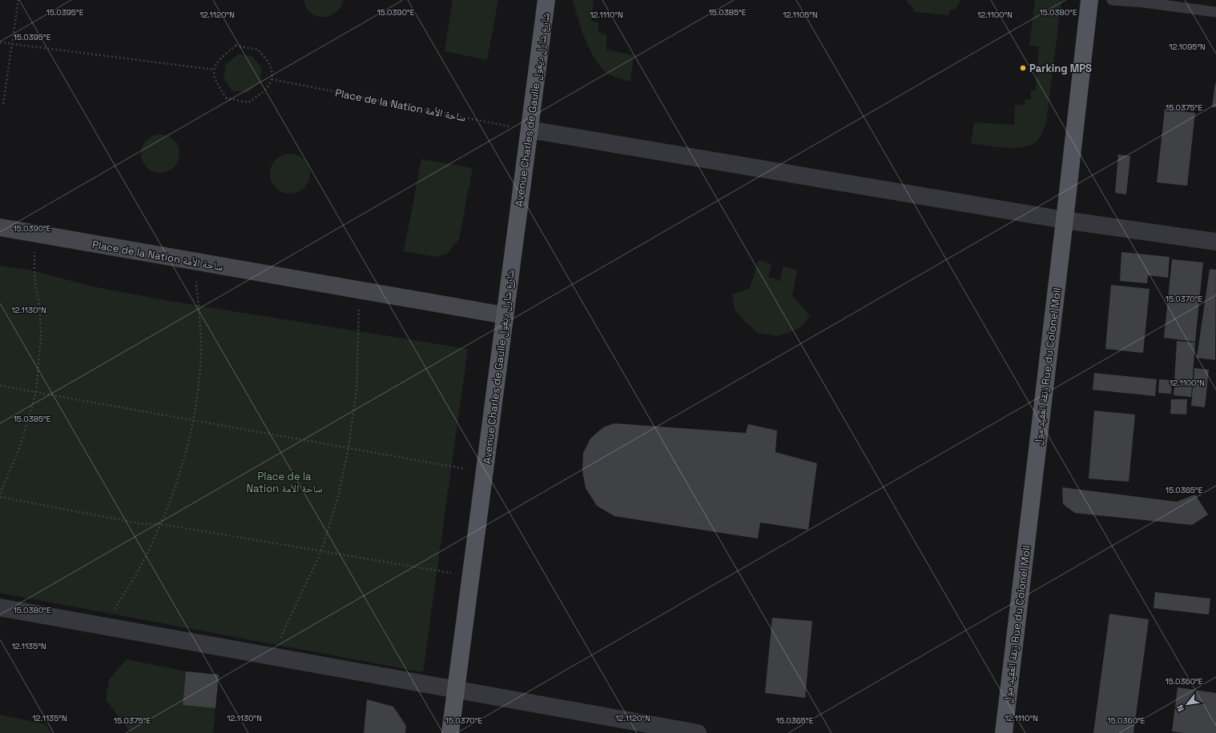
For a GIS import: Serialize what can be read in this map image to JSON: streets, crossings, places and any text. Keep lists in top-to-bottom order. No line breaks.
{"streets":{"main road":["Place de la Nation ساحة الأمة","Avenue Charles de Gaulle شارع شارل ديغول","زنقة العقيد مول Rue du Colonel Moll"]},"crossings":[["Place de la Nation ساحة الأمة","Avenue Charles de Gaulle شارع شارل ديغول"]],"parks":["Place de la Nation ساحة الأمة"],"places":["Parking MPS"],"north":"bottom left","coordinates":["15.0395°E","15.0390°E","15.0380°E","15.0385°E","12.1120°N","12.1110°N","12.1105°N","12.1100°N","12.1095°N","15.0375°E","15.0370°E","12.1130°N","15.0365°E","12.1135°N","15.0360°E"]}
